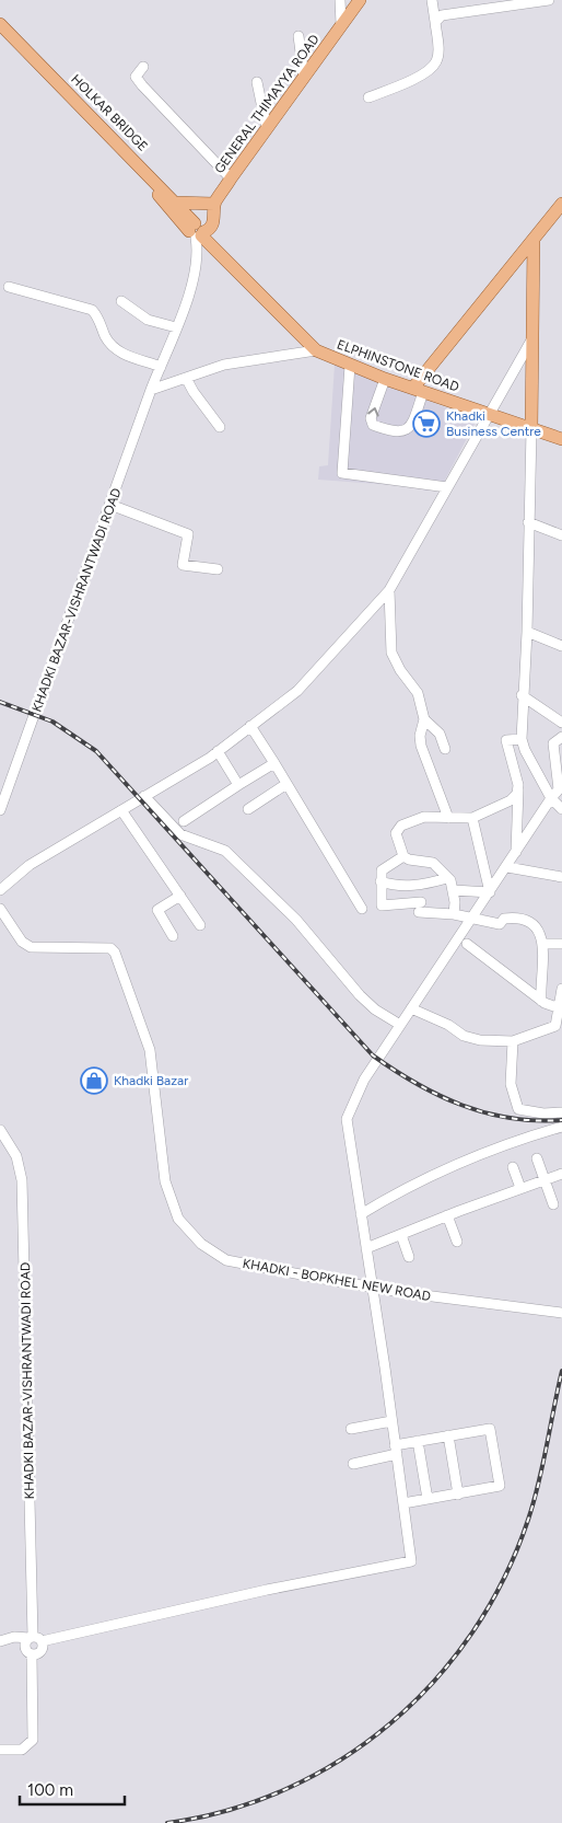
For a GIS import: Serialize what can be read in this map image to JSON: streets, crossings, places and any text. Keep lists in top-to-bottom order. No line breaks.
{"streets":{"main road":["GENERAL THIMAYYA ROAD","HOLKAR BRIDGE","ELPHINSTONE ROAD"],"street":["KHADKI BAZAR-VISHRANTWADI ROAD","KHADKI - BOPKHEL NEW ROAD"]},"crossings":[["GENERAL THIMAYYA ROAD","HOLKAR BRIDGE"],["GENERAL THIMAYYA ROAD","ELPHINSTONE ROAD"],["GENERAL THIMAYYA ROAD","KHADKI BAZAR-VISHRANTWADI ROAD"],["HOLKAR BRIDGE","ELPHINSTONE ROAD"],["HOLKAR BRIDGE","KHADKI BAZAR-VISHRANTWADI ROAD"],["ELPHINSTONE ROAD","KHADKI BAZAR-VISHRANTWADI ROAD"]],"places":{"supermarket":["Khadki Business Centre"],"shop":["Khadki Bazar"]},"scale_bar":"100 m"}
